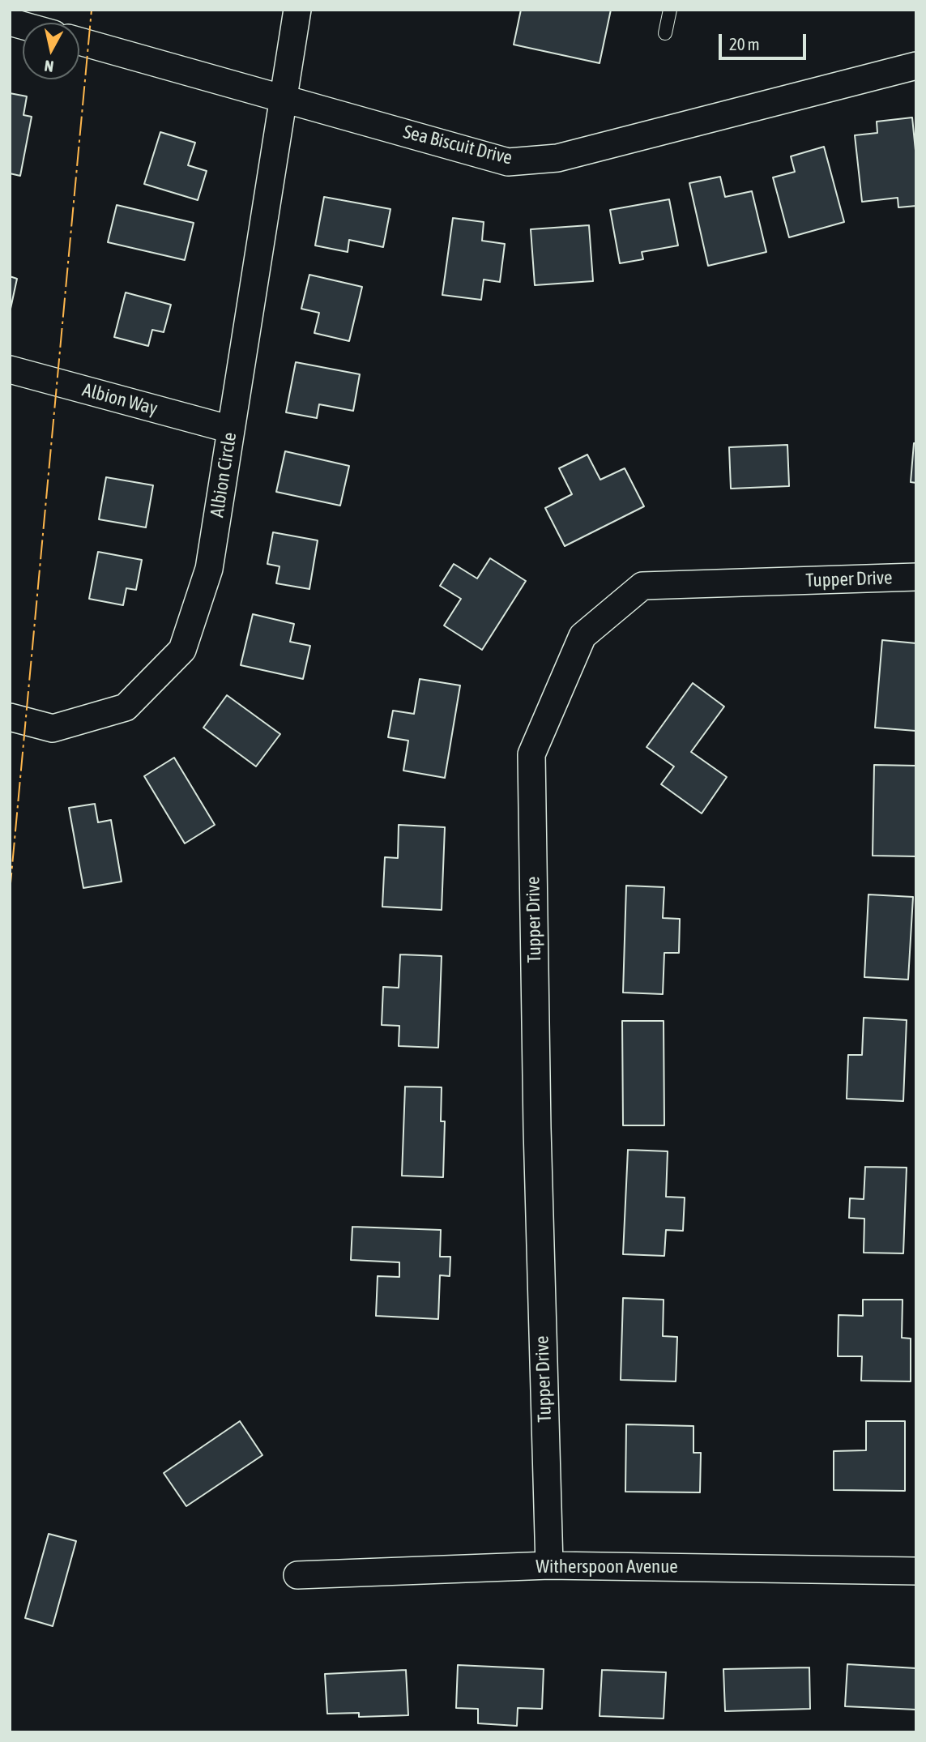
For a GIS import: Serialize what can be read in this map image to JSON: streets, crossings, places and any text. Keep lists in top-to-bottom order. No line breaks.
{"streets":{"street":["Sea Biscuit Drive","Albion Way","Albion Circle","Tupper Drive","Witherspoon Avenue"]},"crossings":[["Sea Biscuit Drive","Albion Circle"],["Albion Way","Albion Circle"],["Tupper Drive","Witherspoon Avenue"]],"scale_bar":"20 m","north":"bottom"}
